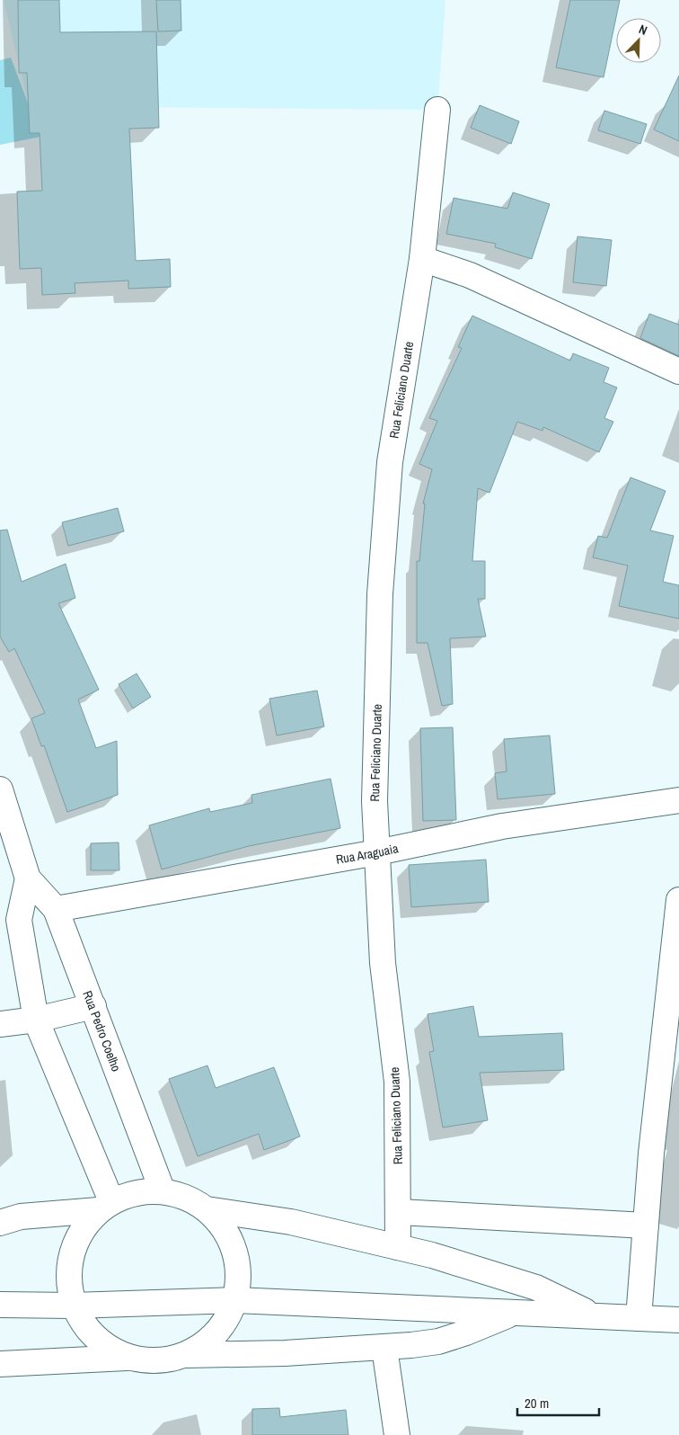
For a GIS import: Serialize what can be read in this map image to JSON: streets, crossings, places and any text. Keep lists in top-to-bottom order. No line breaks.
{"streets":{"street":["Rua Feliciano Duarte","Rua Araguaia","Rua Pedro Coelho"]},"crossings":[["Rua Feliciano Duarte","Rua Araguaia"],["Rua Araguaia","Rua Pedro Coelho"]],"scale_bar":"20 m","north":"top right"}
